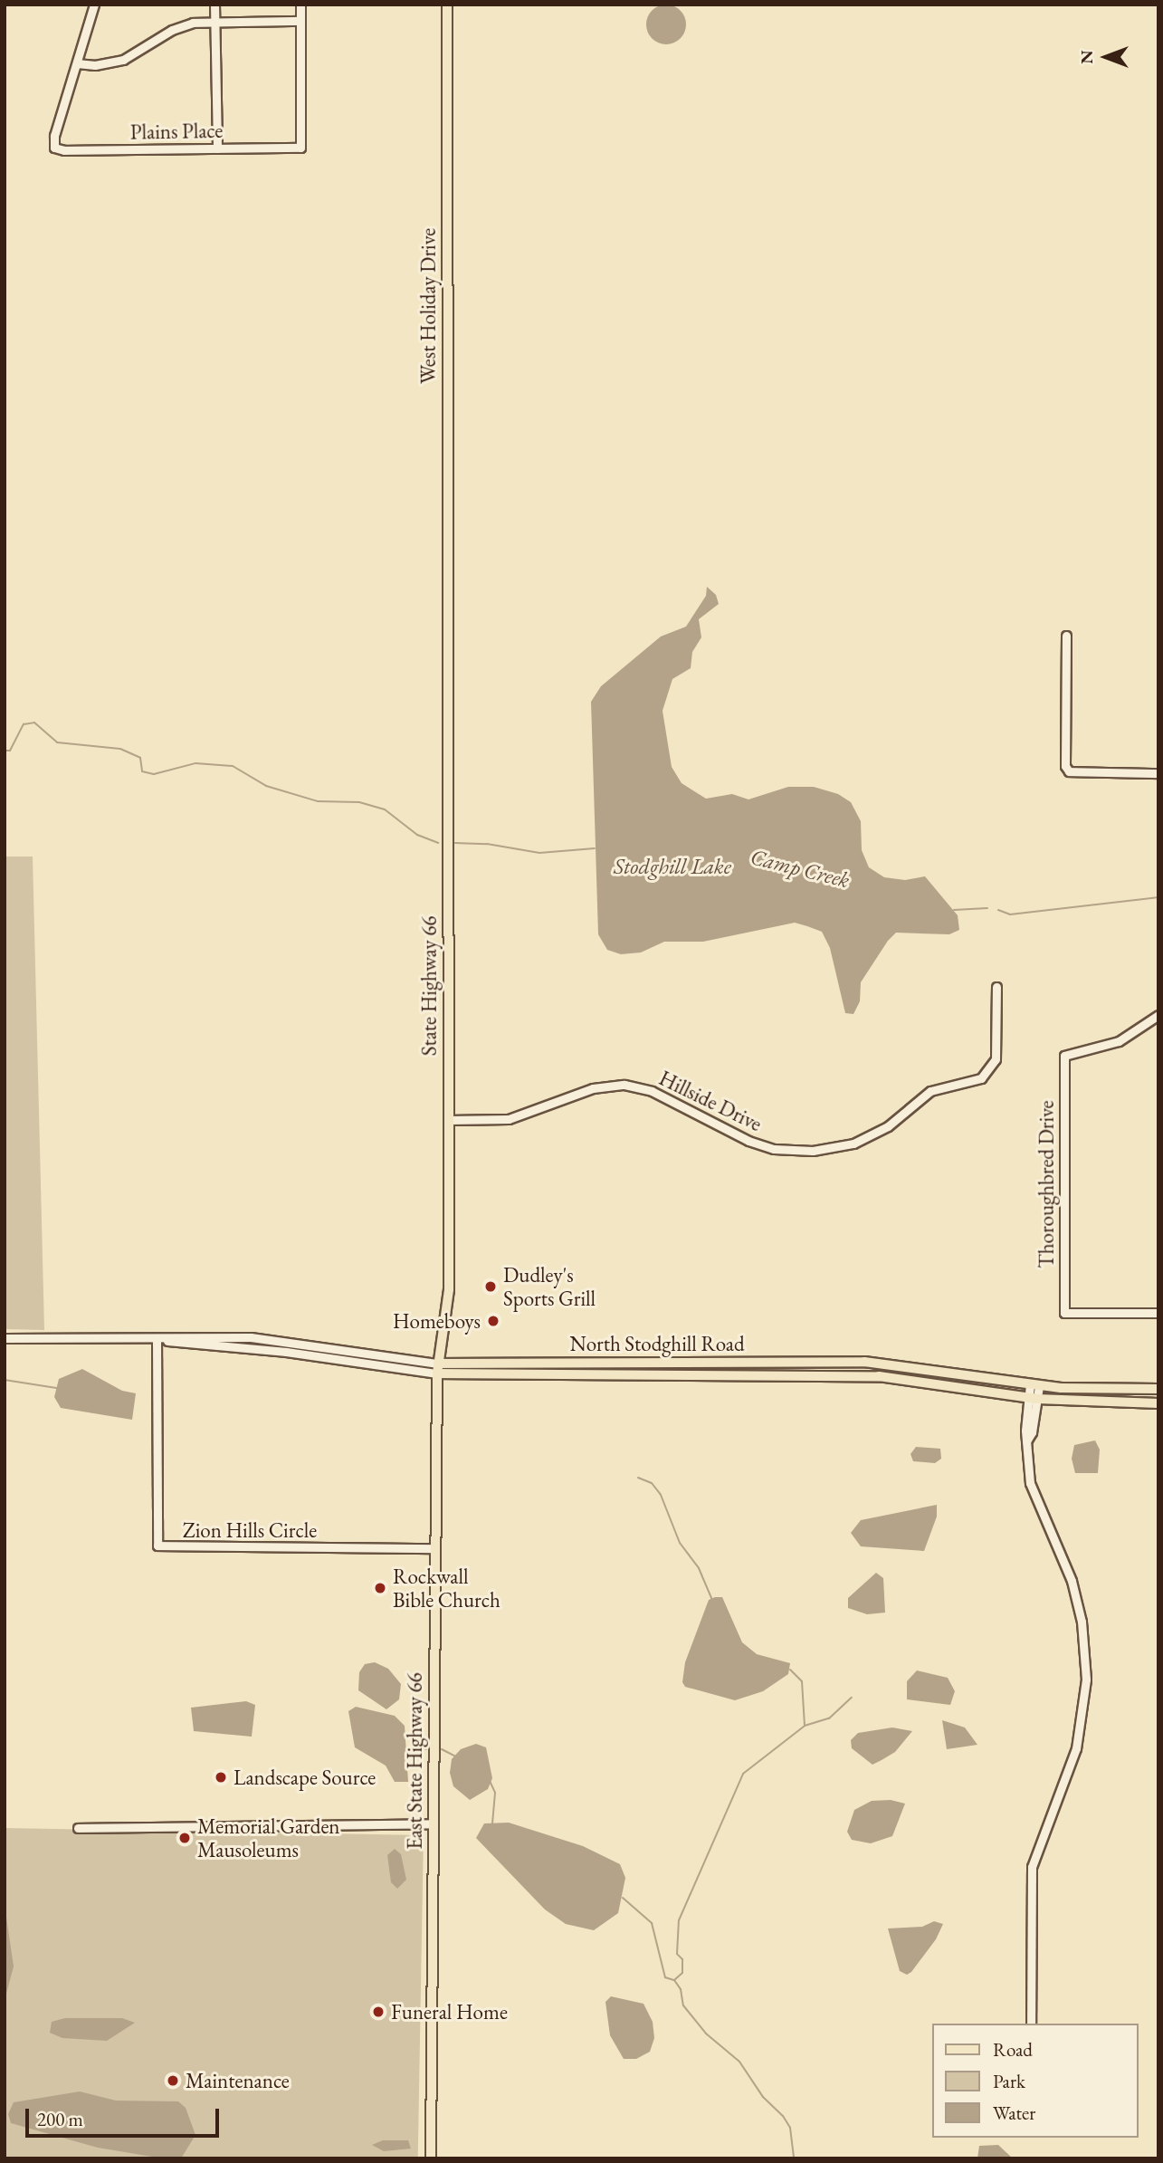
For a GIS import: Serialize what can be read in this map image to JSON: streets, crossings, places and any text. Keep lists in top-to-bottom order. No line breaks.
{"streets":{"main road":["West Holiday Drive","State Highway 66","North Stodghill Road","East State Highway 66"],"street":["Plains Place","Hillside Drive","Thoroughbred Drive","Zion Hills Circle"]},"crossings":[["West Holiday Drive","State Highway 66"],["State Highway 66","Hillside Drive"],["State Highway 66","North Stodghill Road"],["State Highway 66","East State Highway 66"],["North Stodghill Road","Zion Hills Circle"],["North Stodghill Road","East State Highway 66"],["Zion Hills Circle","East State Highway 66"]],"water":["Stodghill Lake","Camp Creek"],"places":["Dudley's Sports Grill","Homeboys","Rockwall Bible Church","Landscape Source","Memorial Garden Mausoleums","Funeral Home","Maintenance"],"legend":["Road","Park","Water"],"scale_bar":"200 m","north":"left"}
